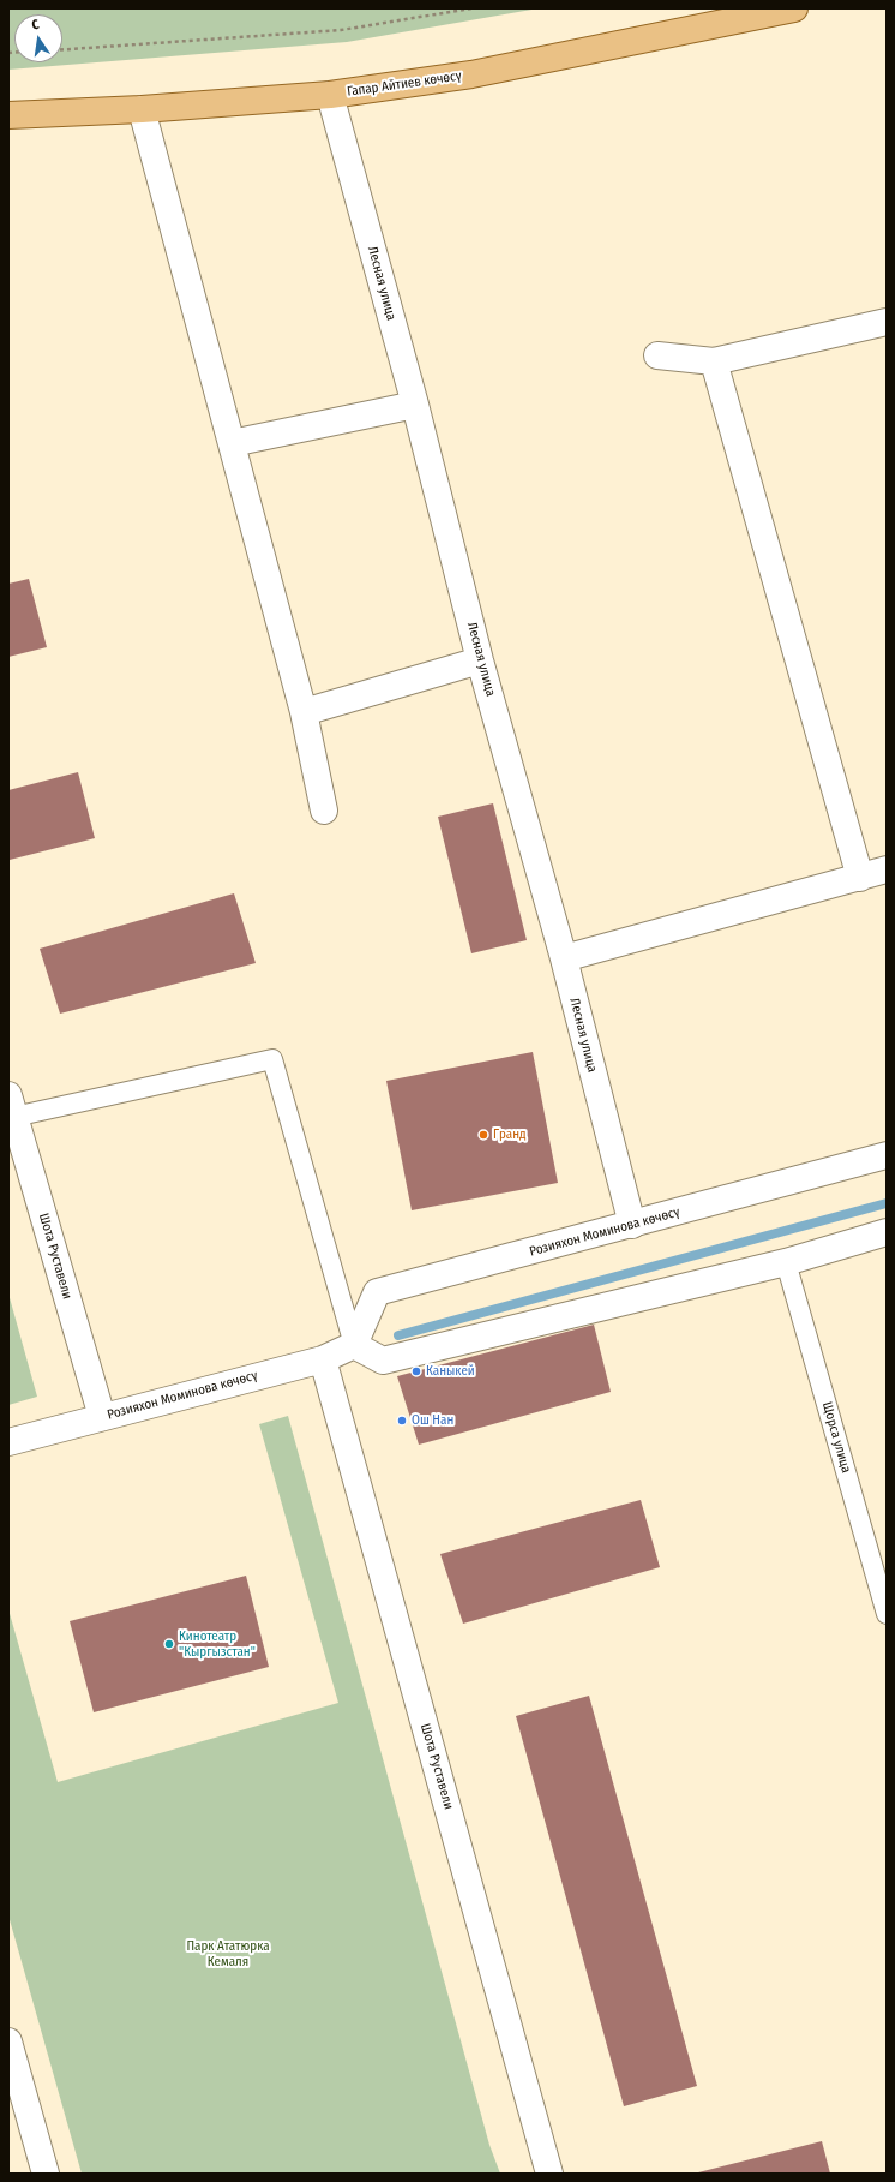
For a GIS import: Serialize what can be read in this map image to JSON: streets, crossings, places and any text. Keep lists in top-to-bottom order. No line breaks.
{"streets":{"main road":["Гапар Айтиев көчөсү"],"street":["Лесная улица","Розияхон Моминова көчөсү","Шота Руставели"],"lane":["Щорса улица"]},"crossings":[["Гапар Айтиев көчөсү","Лесная улица"],["Лесная улица","Розияхон Моминова көчөсү"],["Розияхон Моминова көчөсү","Шота Руставели"]],"parks":["Парк Ататюрка Кемаля"],"places":["Гранд","Каныкей","Ош Нан","Кинотеатр \"Кыргызстан\""],"north":"top"}
